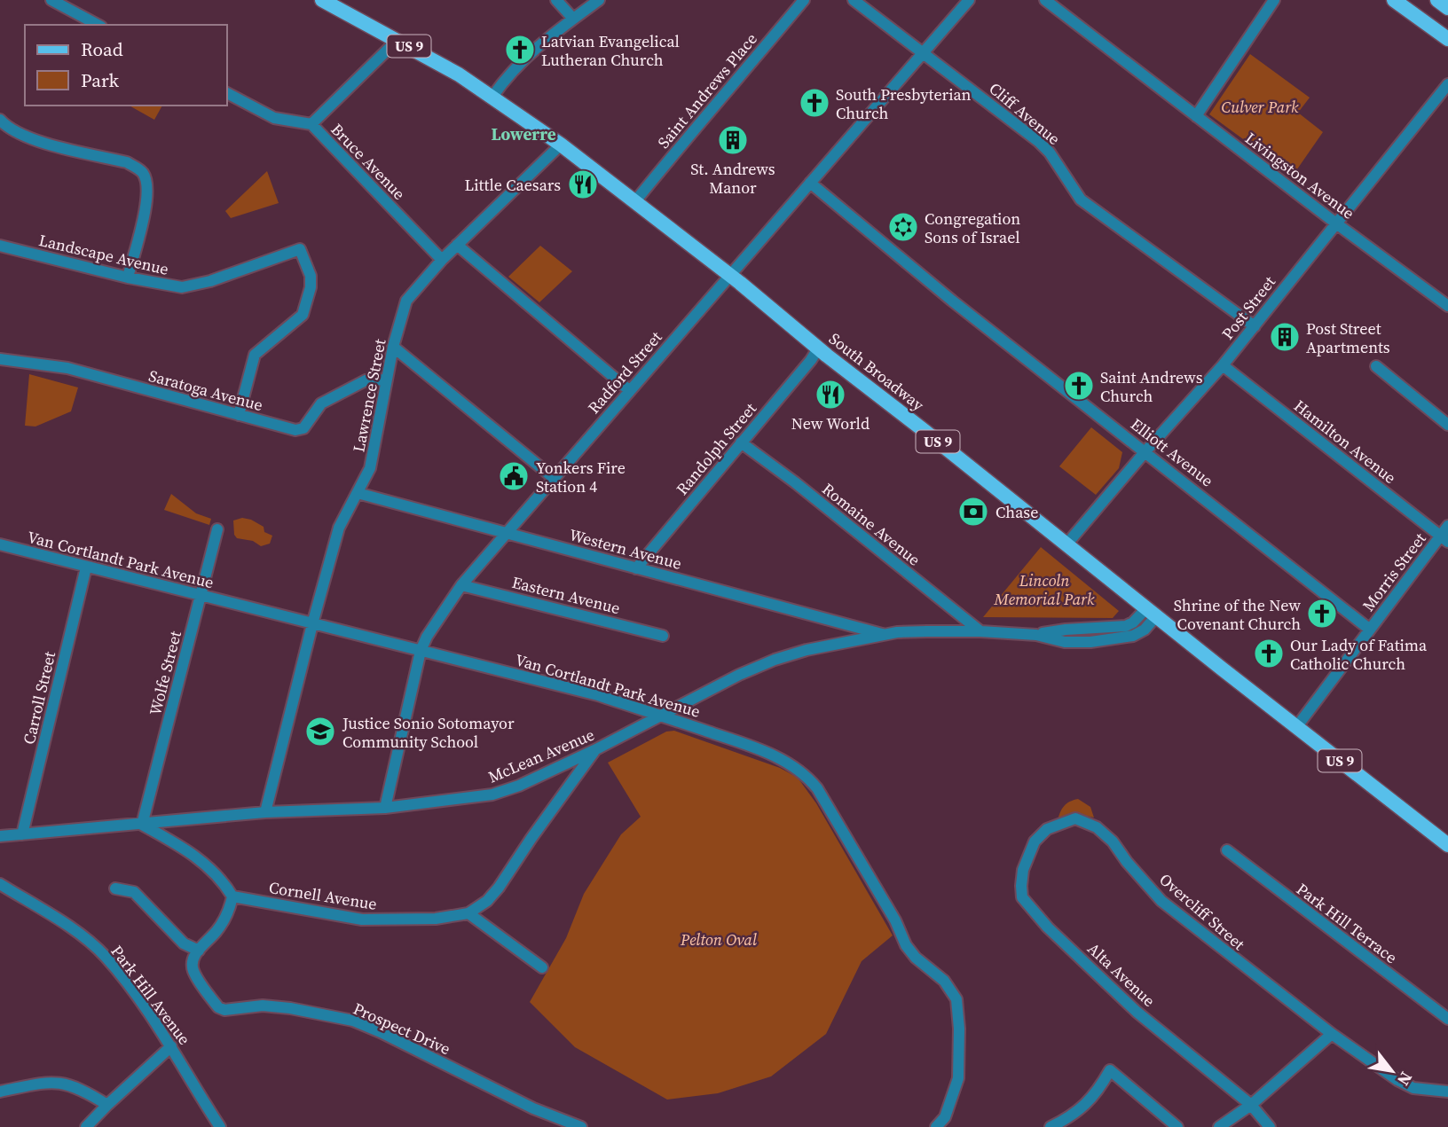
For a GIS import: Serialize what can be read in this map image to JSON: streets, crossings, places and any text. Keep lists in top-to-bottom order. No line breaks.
{"streets":{"main road":["US 9","South Broadway"],"street":["Saint Andrews Place","Cliff Avenue","Bruce Avenue","Livingston Avenue","Landscape Avenue","Post Street","Radford Street","Saratoga Avenue","Lawrence Street","Hamilton Avenue","Randolph Street","Elliott Avenue","Romaine Avenue","Western Avenue","Van Cortlandt Park Avenue","Morris Street","Eastern Avenue","Wolfe Street","Carroll Street","McLean Avenue","Cornell Avenue","Overcliff Street","Park Hill Terrace","Alta Avenue","Park Hill Avenue","Prospect Drive"]},"crossings":[["Saint Andrews Place","South Broadway"],["Cliff Avenue","Post Street"],["Cliff Avenue","Radford Street"],["Bruce Avenue","Lawrence Street"],["Livingston Avenue","Post Street"],["Landscape Avenue","Saratoga Avenue"],["Post Street","South Broadway"],["Post Street","Hamilton Avenue"],["Post Street","Elliott Avenue"],["South Broadway","Radford Street"],["South Broadway","Lawrence Street"],["South Broadway","Randolph Street"],["South Broadway","Morris Street"],["South Broadway","McLean Avenue"],["Radford Street","Elliott Avenue"],["Radford Street","Western Avenue"],["Radford Street","Van Cortlandt Park Avenue"],["Radford Street","Eastern Avenue"],["Radford Street","McLean Avenue"],["Saratoga Avenue","Lawrence Street"],["Lawrence Street","Western Avenue"],["Lawrence Street","Van Cortlandt Park Avenue"],["Lawrence Street","McLean Avenue"],["Hamilton Avenue","Morris Street"],["Randolph Street","Romaine Avenue"],["Randolph Street","Western Avenue"],["Elliott Avenue","Morris Street"],["Romaine Avenue","McLean Avenue"],["Western Avenue","McLean Avenue"],["Van Cortlandt Park Avenue","Wolfe Street"],["Van Cortlandt Park Avenue","Carroll Street"],["Van Cortlandt Park Avenue","McLean Avenue"],["Wolfe Street","McLean Avenue"],["Carroll Street","McLean Avenue"],["McLean Avenue","Cornell Avenue"],["Overcliff Street","Alta Avenue"]],"districts":["Lowerre"],"parks":["Culver Park","Lincoln Memorial Park","Pelton Oval"],"places":{"church":["Latvian Evangelical Lutheran Church","South Presbyterian Church","Saint Andrews Church","Shrine of the New Covenant Church","Our Lady of Fatima Catholic Church"],"building":["St. Andrews Manor","Post Street Apartments"],"restaurant":["Little Caesars","New World"],"synagogue":["Congregation Sons of Israel"],"public building":["Yonkers Fire Station 4"],"bank":["Chase"],"school or university":["Justice Sonio Sotomayor Community School"]},"legend":["Road","Park"],"north":"bottom right"}
